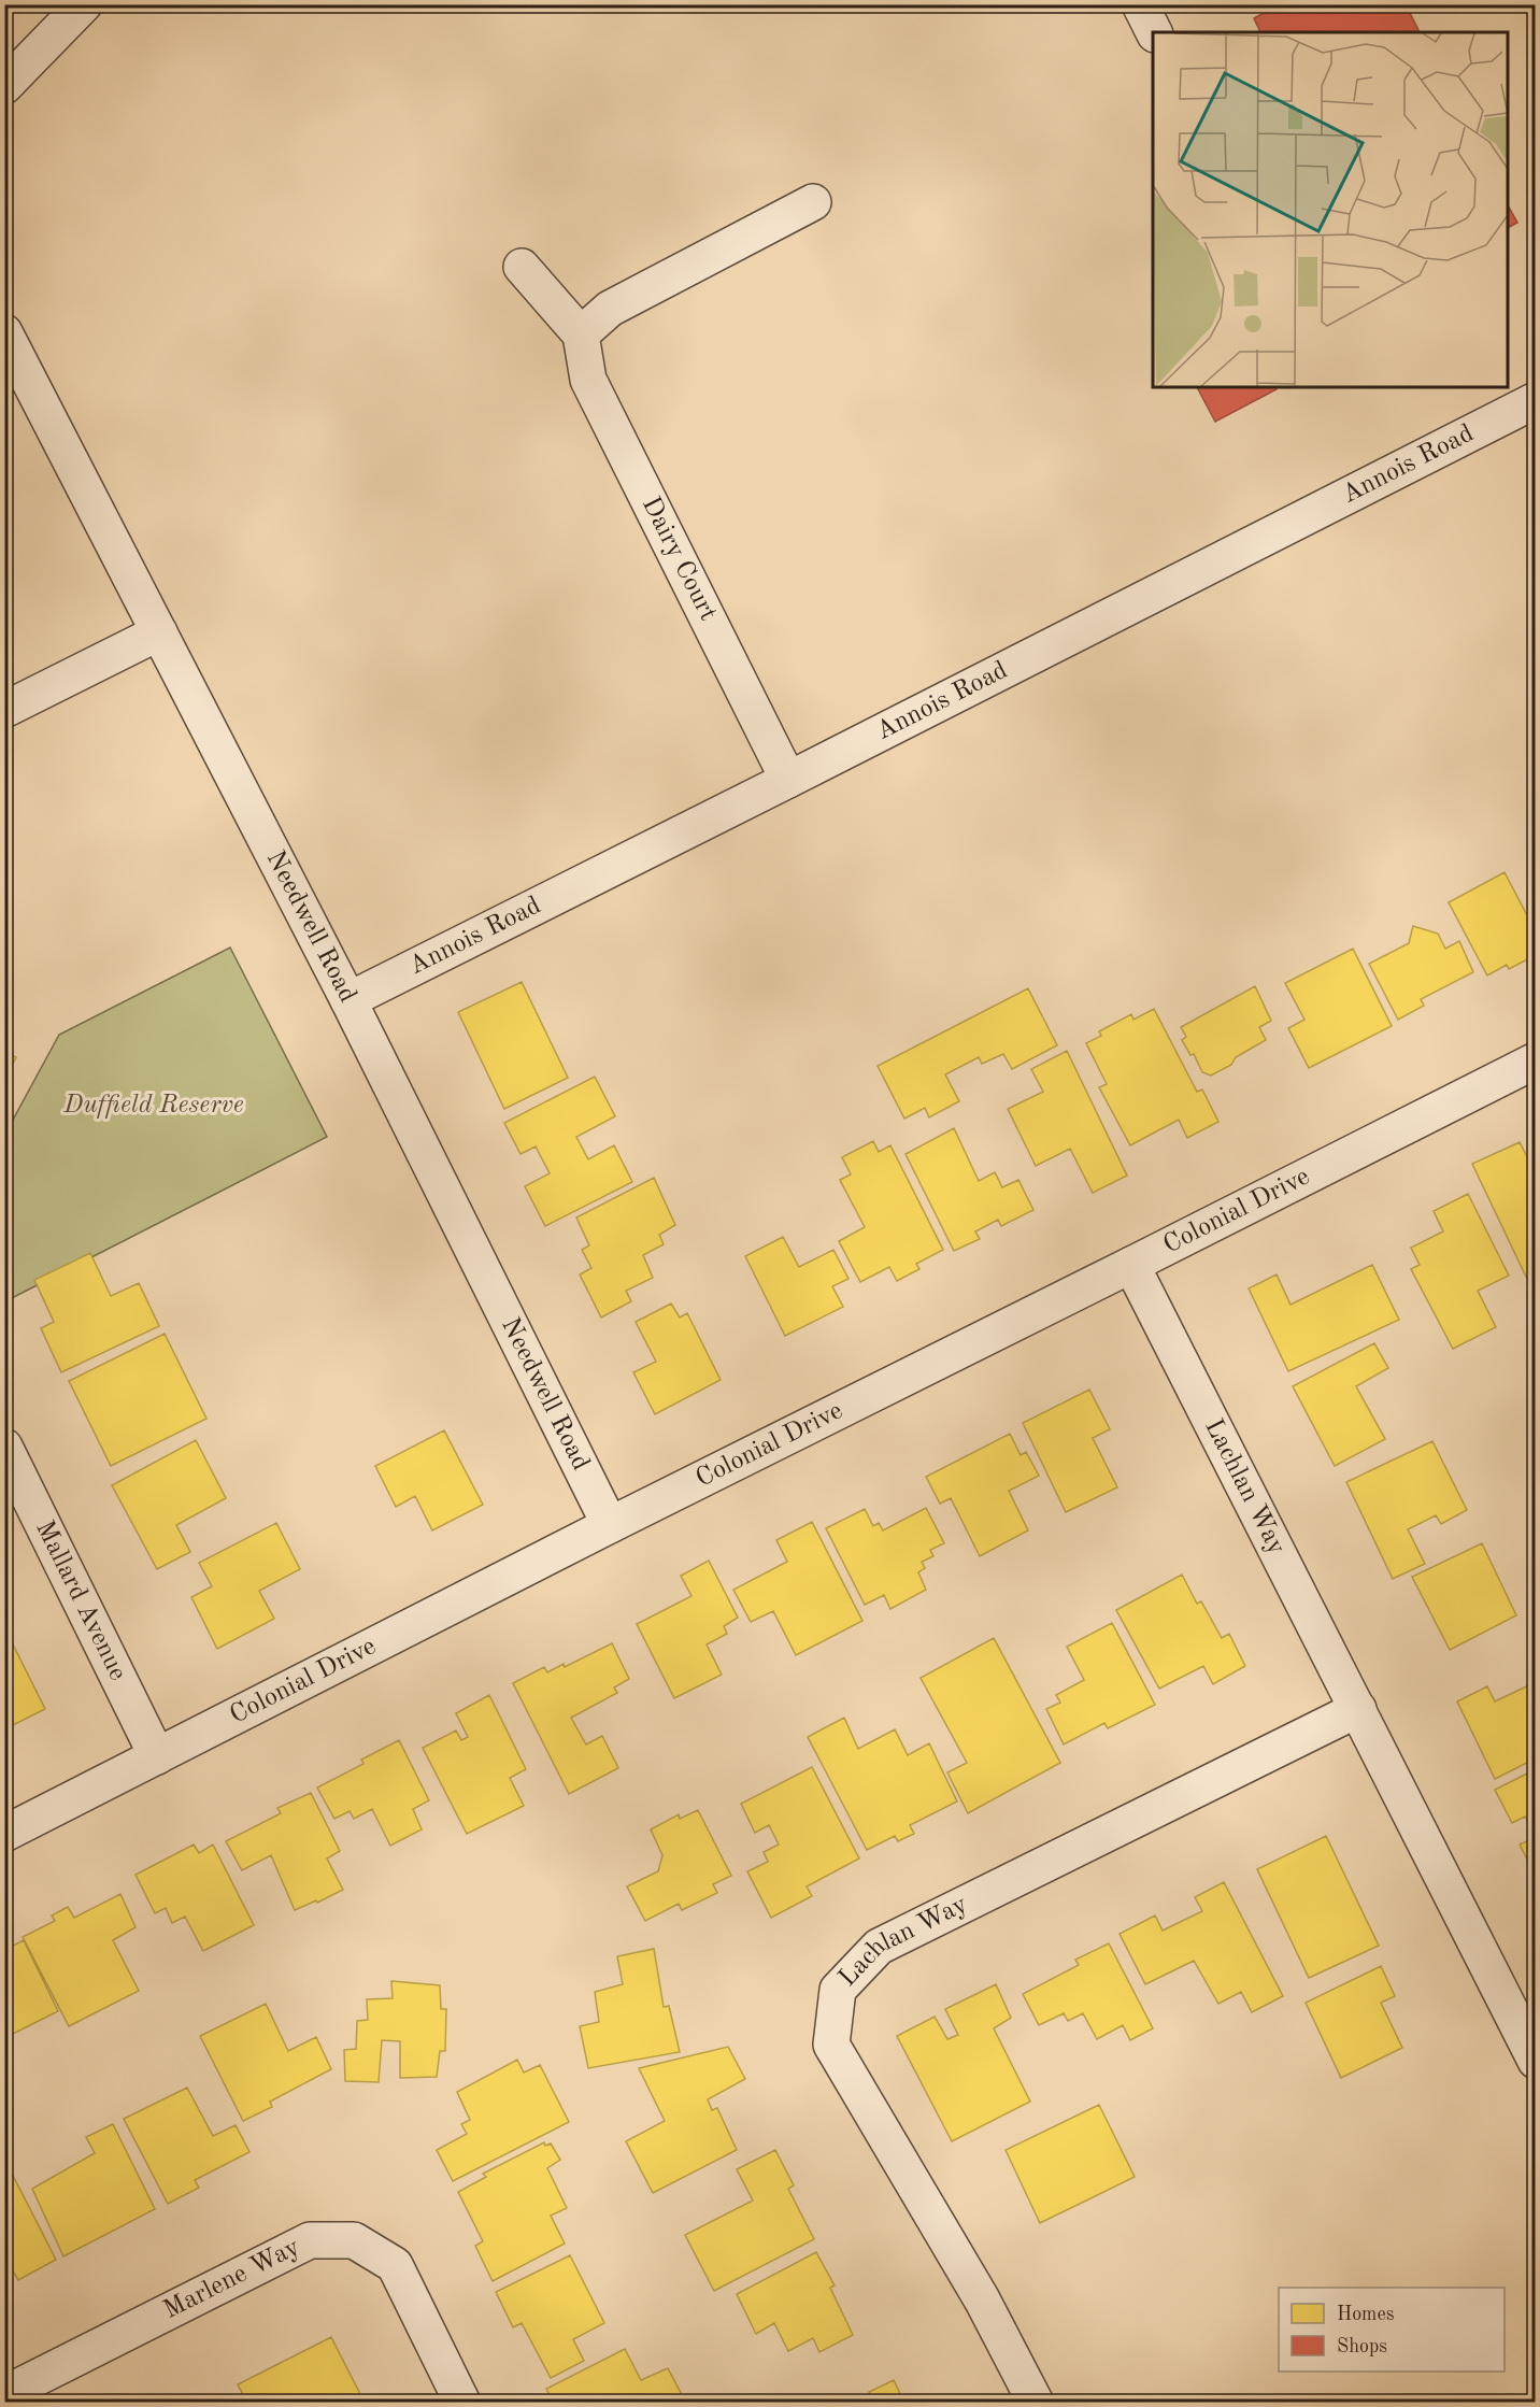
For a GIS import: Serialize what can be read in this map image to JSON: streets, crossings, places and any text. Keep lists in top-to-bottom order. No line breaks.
{"streets":{"street":["Annois Road","Dairy Court","Needwell Road","Colonial Drive","Lachlan Way","Mallard Avenue","Marlene Way"]},"crossings":[["Annois Road","Dairy Court"],["Annois Road","Needwell Road"],["Needwell Road","Colonial Drive"],["Colonial Drive","Lachlan Way"],["Colonial Drive","Mallard Avenue"]],"parks":["Duffield Reserve"],"legend":["Homes","Shops"]}
